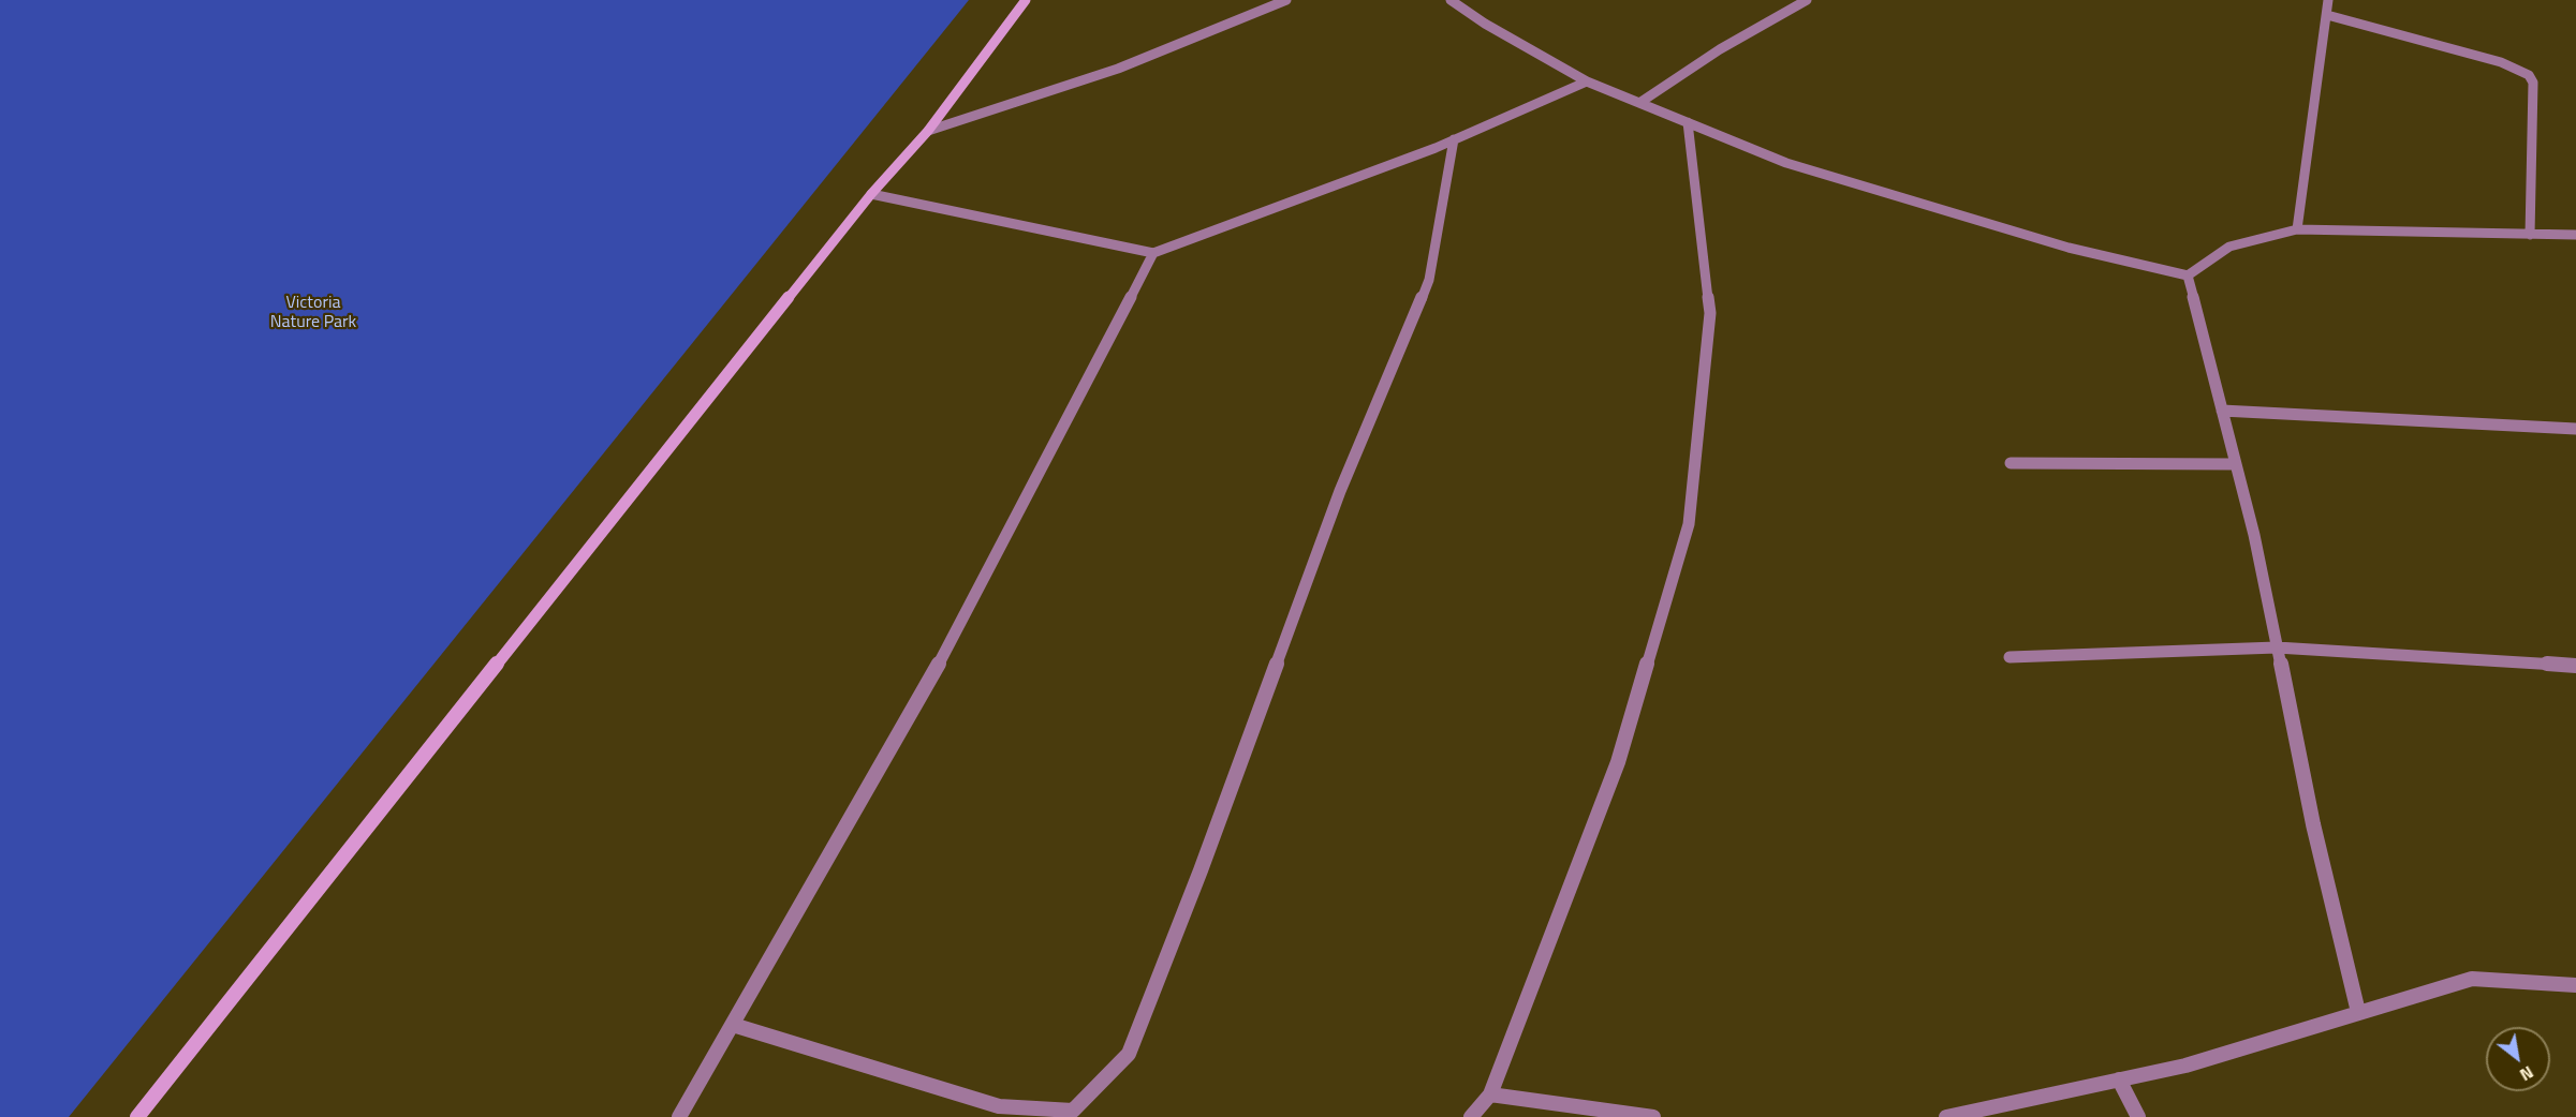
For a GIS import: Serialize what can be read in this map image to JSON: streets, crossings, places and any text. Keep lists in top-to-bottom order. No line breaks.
{"parks":["Victoria Nature Park"],"north":"bottom right"}
